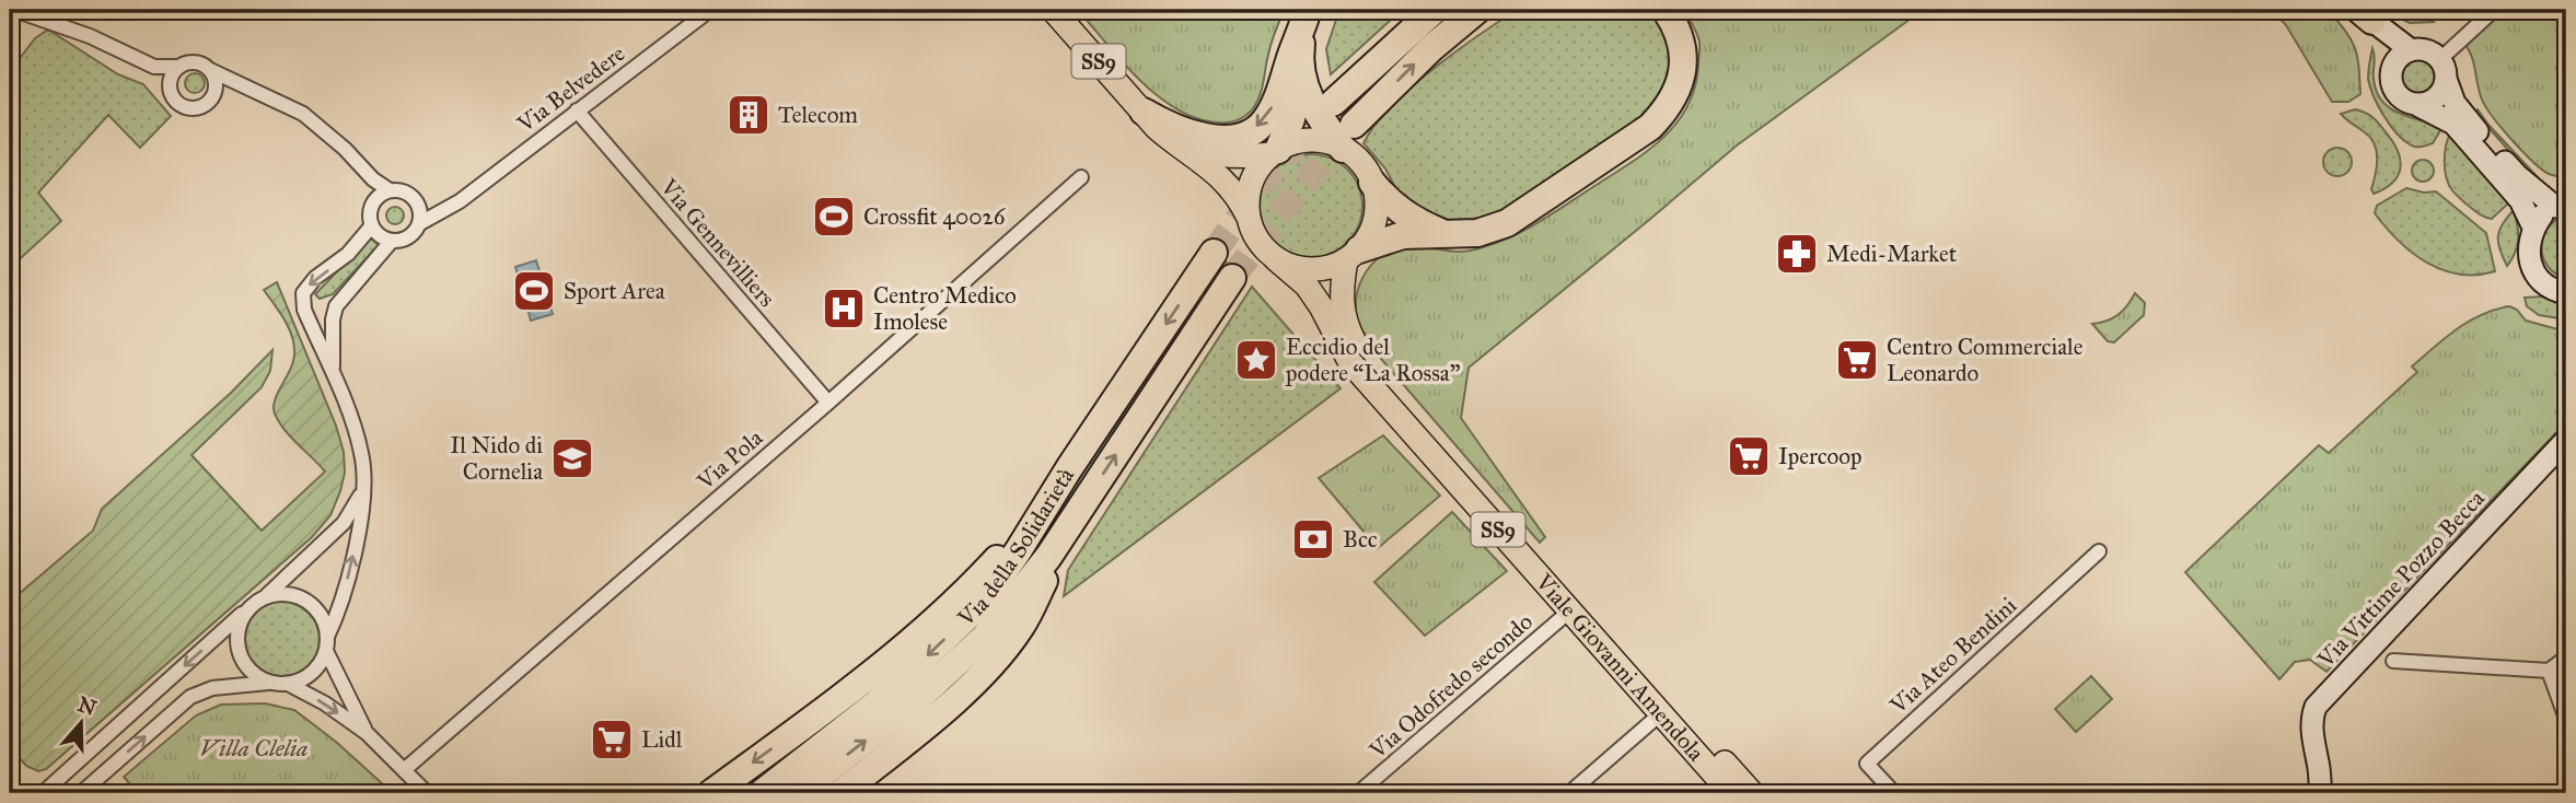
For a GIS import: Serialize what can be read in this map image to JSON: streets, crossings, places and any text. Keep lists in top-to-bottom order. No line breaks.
{"streets":{"highway":["Via della Solidarietà"],"main road":["SS9","Viale Giovanni Amendola"],"street":["Via Belvedere","Via Gennevilliers","Via Pola","Via Vittime Pozzo Becca","Via Ateo Bendini","Via Odofredo secondo"]},"crossings":[["SS9","Viale Giovanni Amendola"],["Via Belvedere","Via Gennevilliers"],["Via Gennevilliers","Via Pola"],["Viale Giovanni Amendola","Via Odofredo secondo"]],"parks":["Villa Clelia"],"places":{"building":["Telecom"],"sports":["Crossfit 40026","Sport Area"],"pharmacy":["Medi-Market"],"hospital":["Centro Medico Imolese"],"place":["Eccidio del podere “La Rossa”"],"supermarket":["Centro Commerciale Leonardo","Ipercoop","Lidl"],"school or university":["Il Nido di Cornelia"],"bank":["Bcc"]},"north":"top"}
